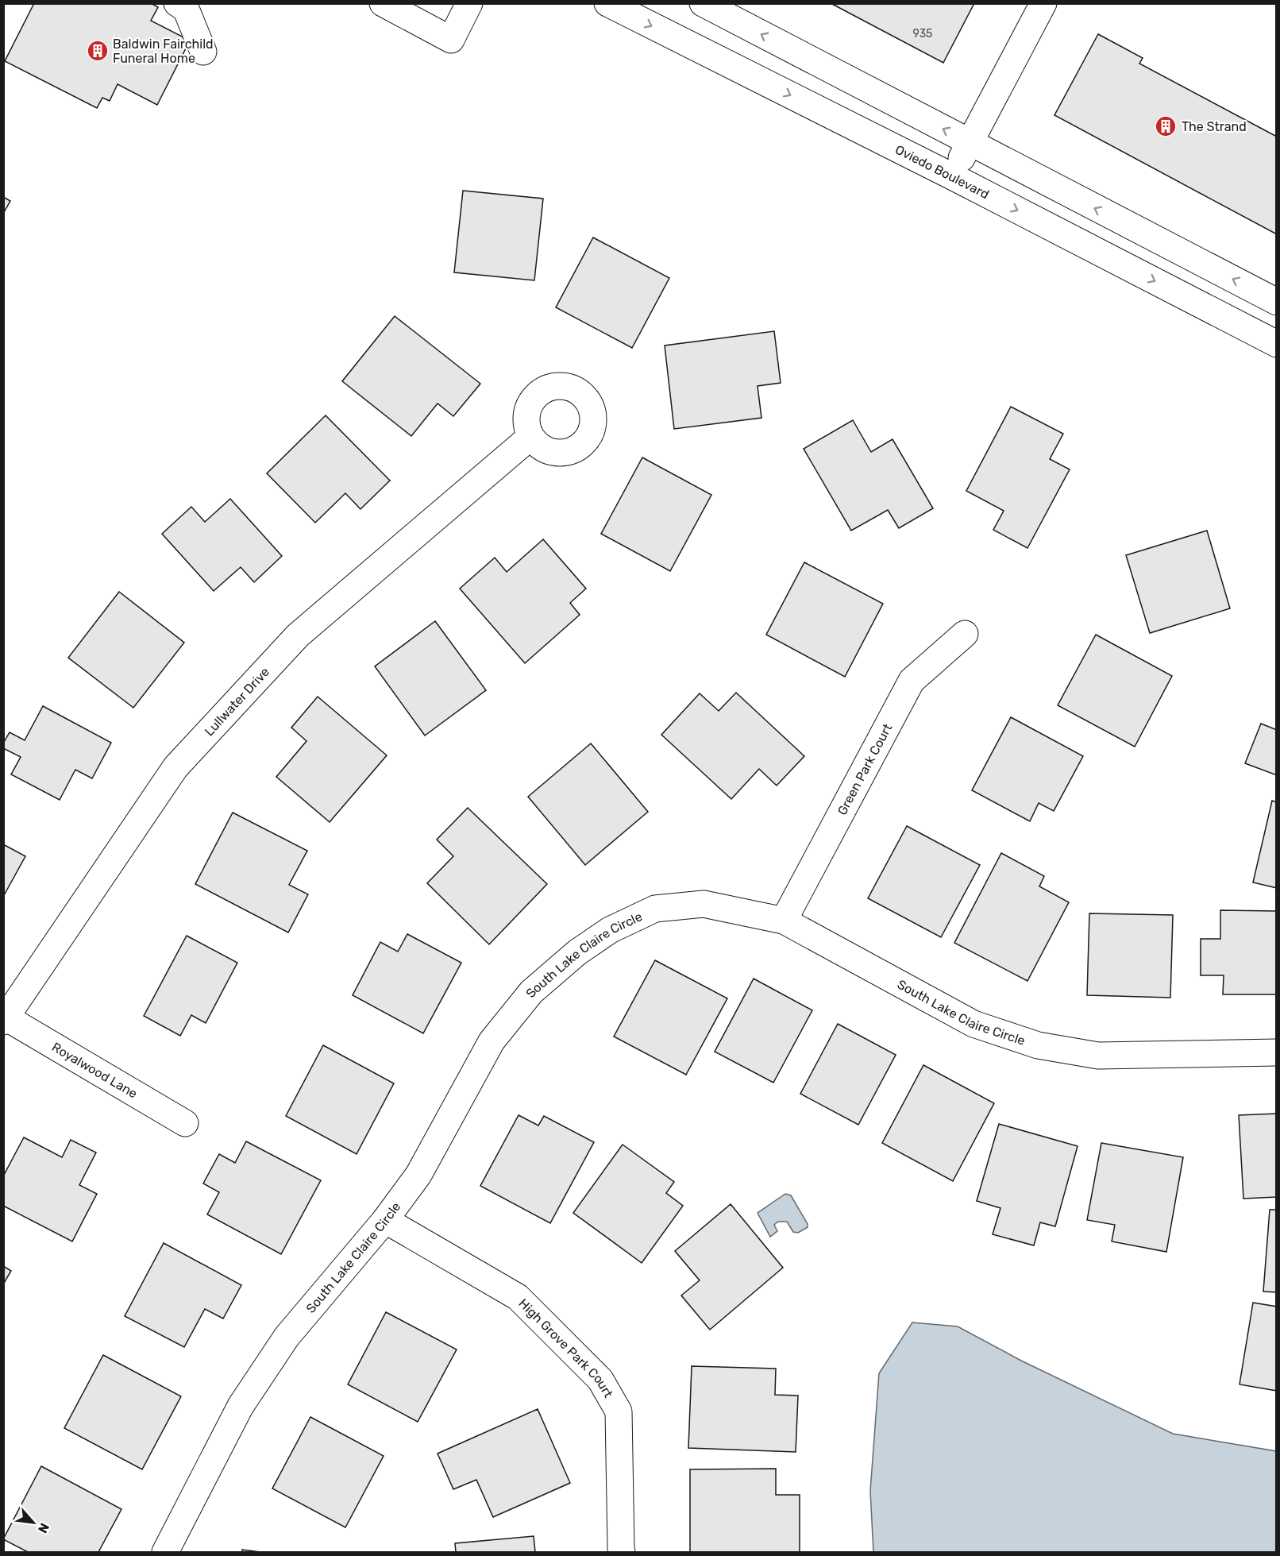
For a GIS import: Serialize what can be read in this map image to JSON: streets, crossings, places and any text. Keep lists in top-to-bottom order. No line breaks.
{"streets":{"street":["Oviedo Boulevard","Lullwater Drive","Green Park Court","South Lake Claire Circle","Royalwood Lane","High Grove Park Court"]},"crossings":[["Lullwater Drive","Royalwood Lane"],["Green Park Court","South Lake Claire Circle"],["South Lake Claire Circle","High Grove Park Court"]],"places":{"building":["Baldwin Fairchild Funeral Home","The Strand"]},"house_numbers":["935"],"north":"bottom right"}
